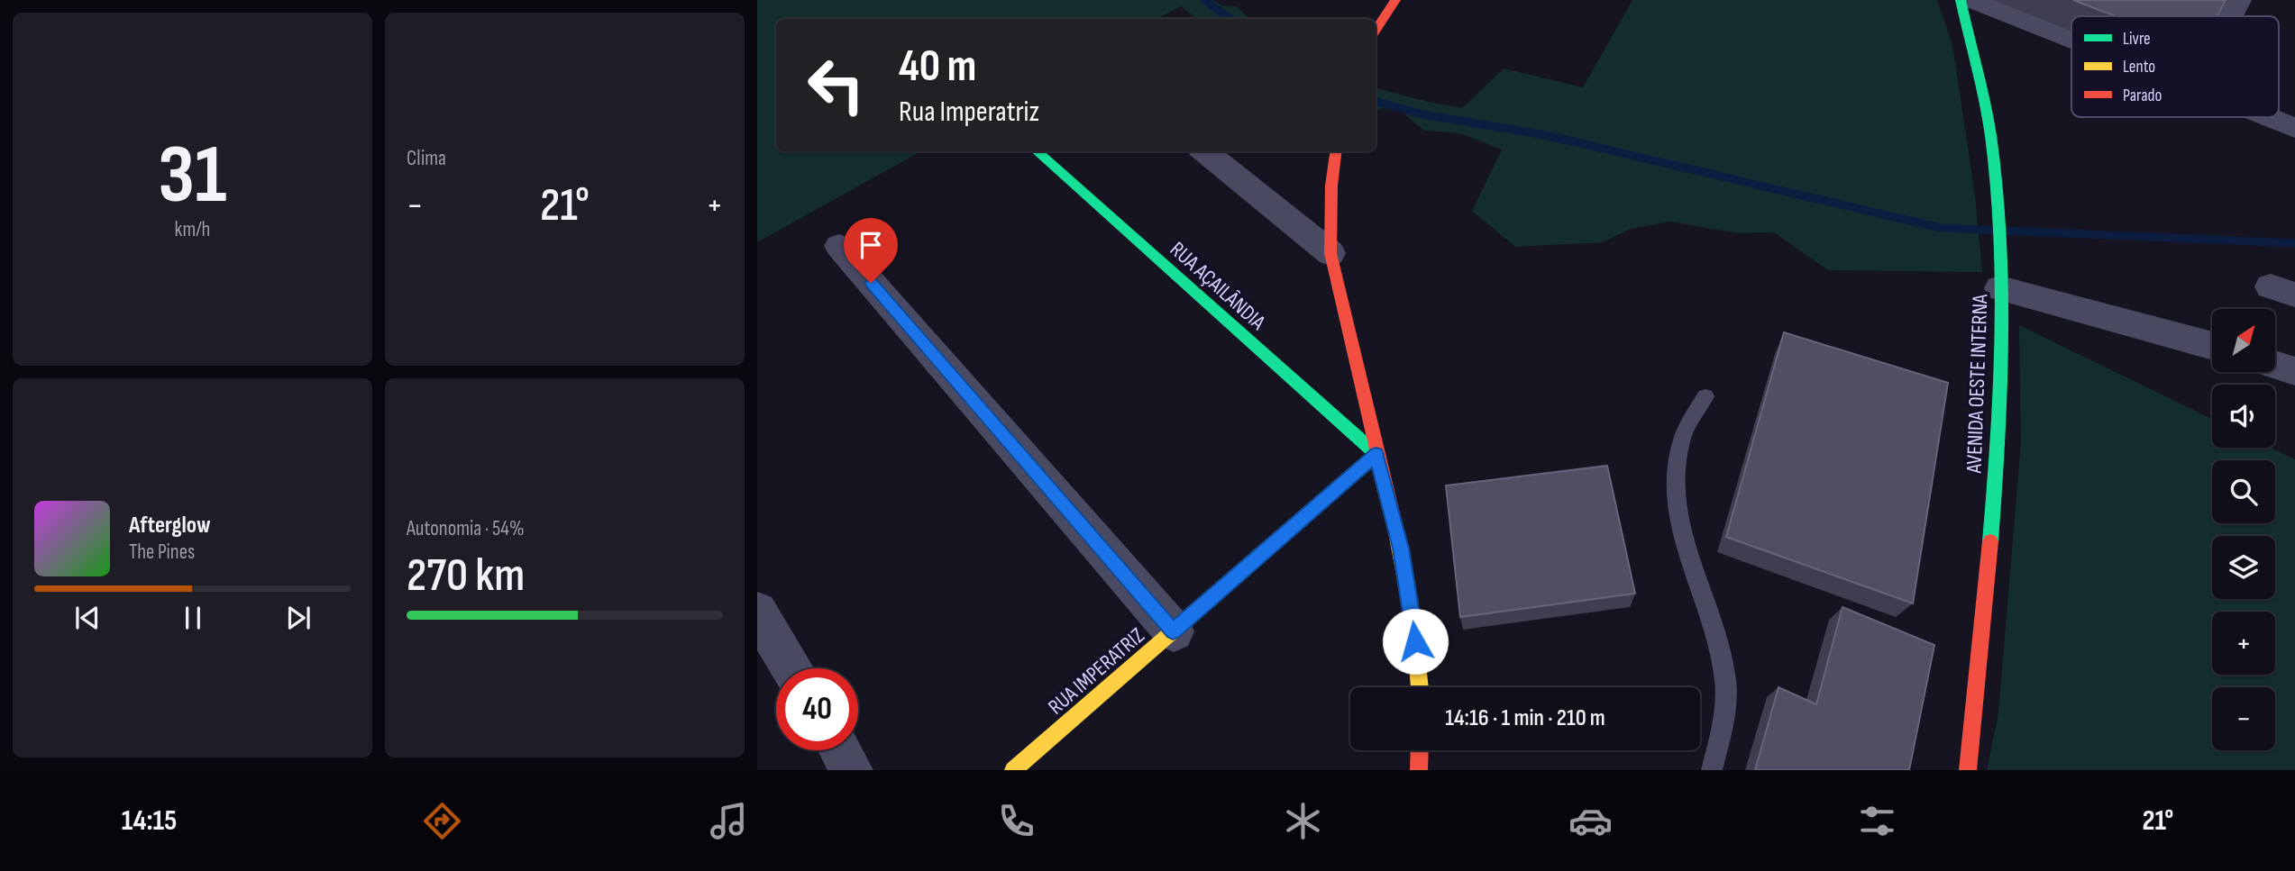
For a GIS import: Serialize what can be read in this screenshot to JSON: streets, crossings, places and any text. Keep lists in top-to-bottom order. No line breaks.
{"streets":{"street":["RUA AÇAILÂNDIA","AVENIDA OESTE INTERNA","RUA IMPERATRIZ"]},"crossings":[["RUA AÇAILÂNDIA","RUA IMPERATRIZ"]],"legend":["Livre","Lento","Parado"],"north":"top right","page":{"tile":[["31","km/h"],"Clima",["Autonomia · 54%","270 km"]],"turn":["40 m","Rua Imperatriz"],"heat":["−","21°","+"],"map_buttons":["+","−"],"song":["Afterglow","The Pines"],"limit":"40","trip":"14:16 · 1 min · 210 m","tabs":["14:15","21°"]}}
